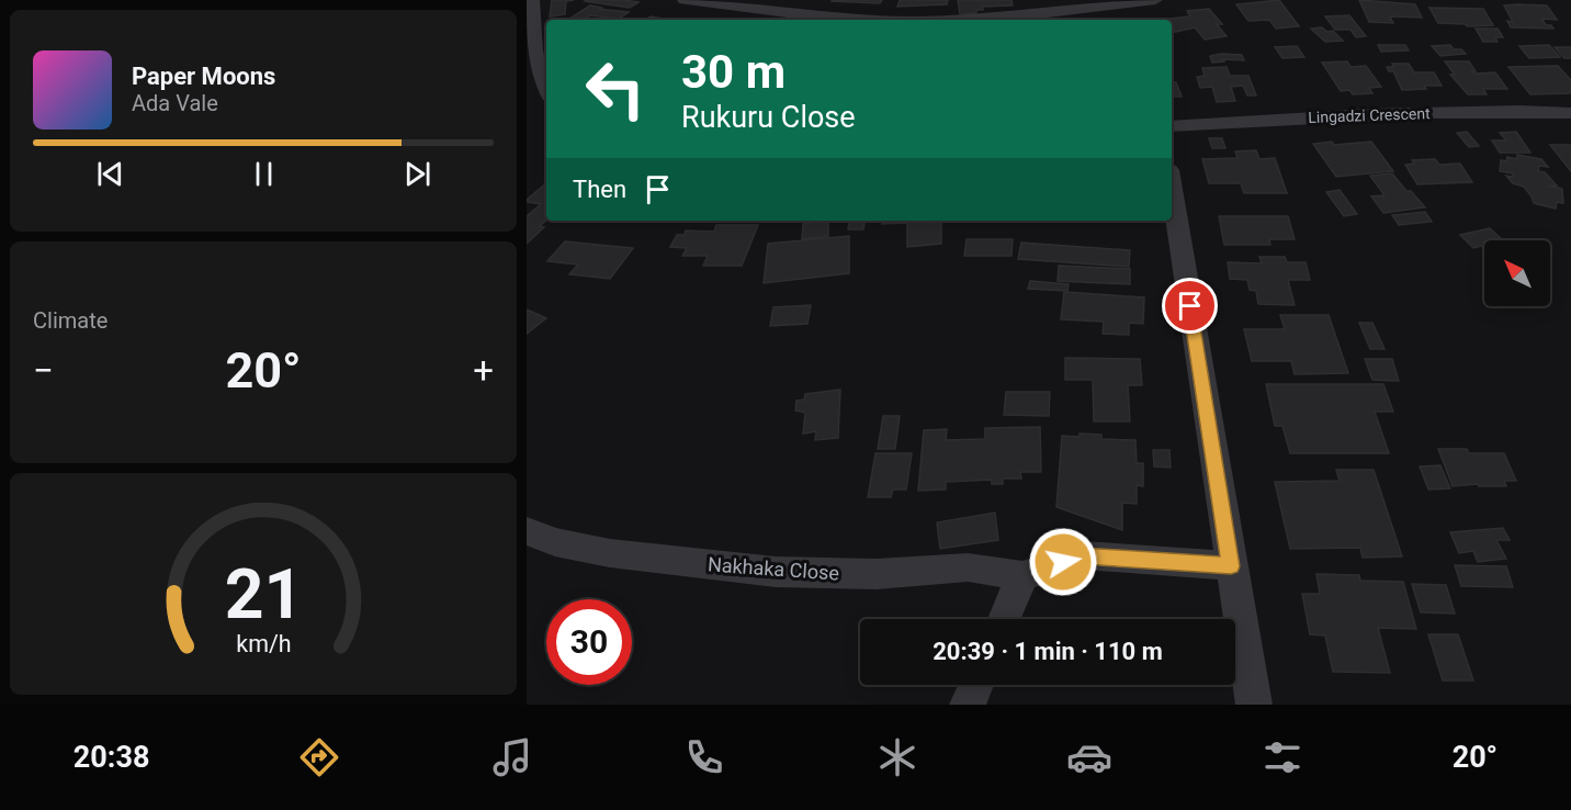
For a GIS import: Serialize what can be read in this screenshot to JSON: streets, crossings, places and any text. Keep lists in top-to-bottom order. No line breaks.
{"streets":{"street":["Lingadzi Crescent","Nakhaka Close"]},"north":"top left","page":{"turn":["30 m","Rukuru Close"],"song":["Paper Moons","Ada Vale"],"then":"Then","tile":"Climate","heat":["−","20°","+"],"limit":"30","trip":"20:39 · 1 min · 110 m","tabs":["20:38","20°"],"gauge":["21","km/h"]}}
